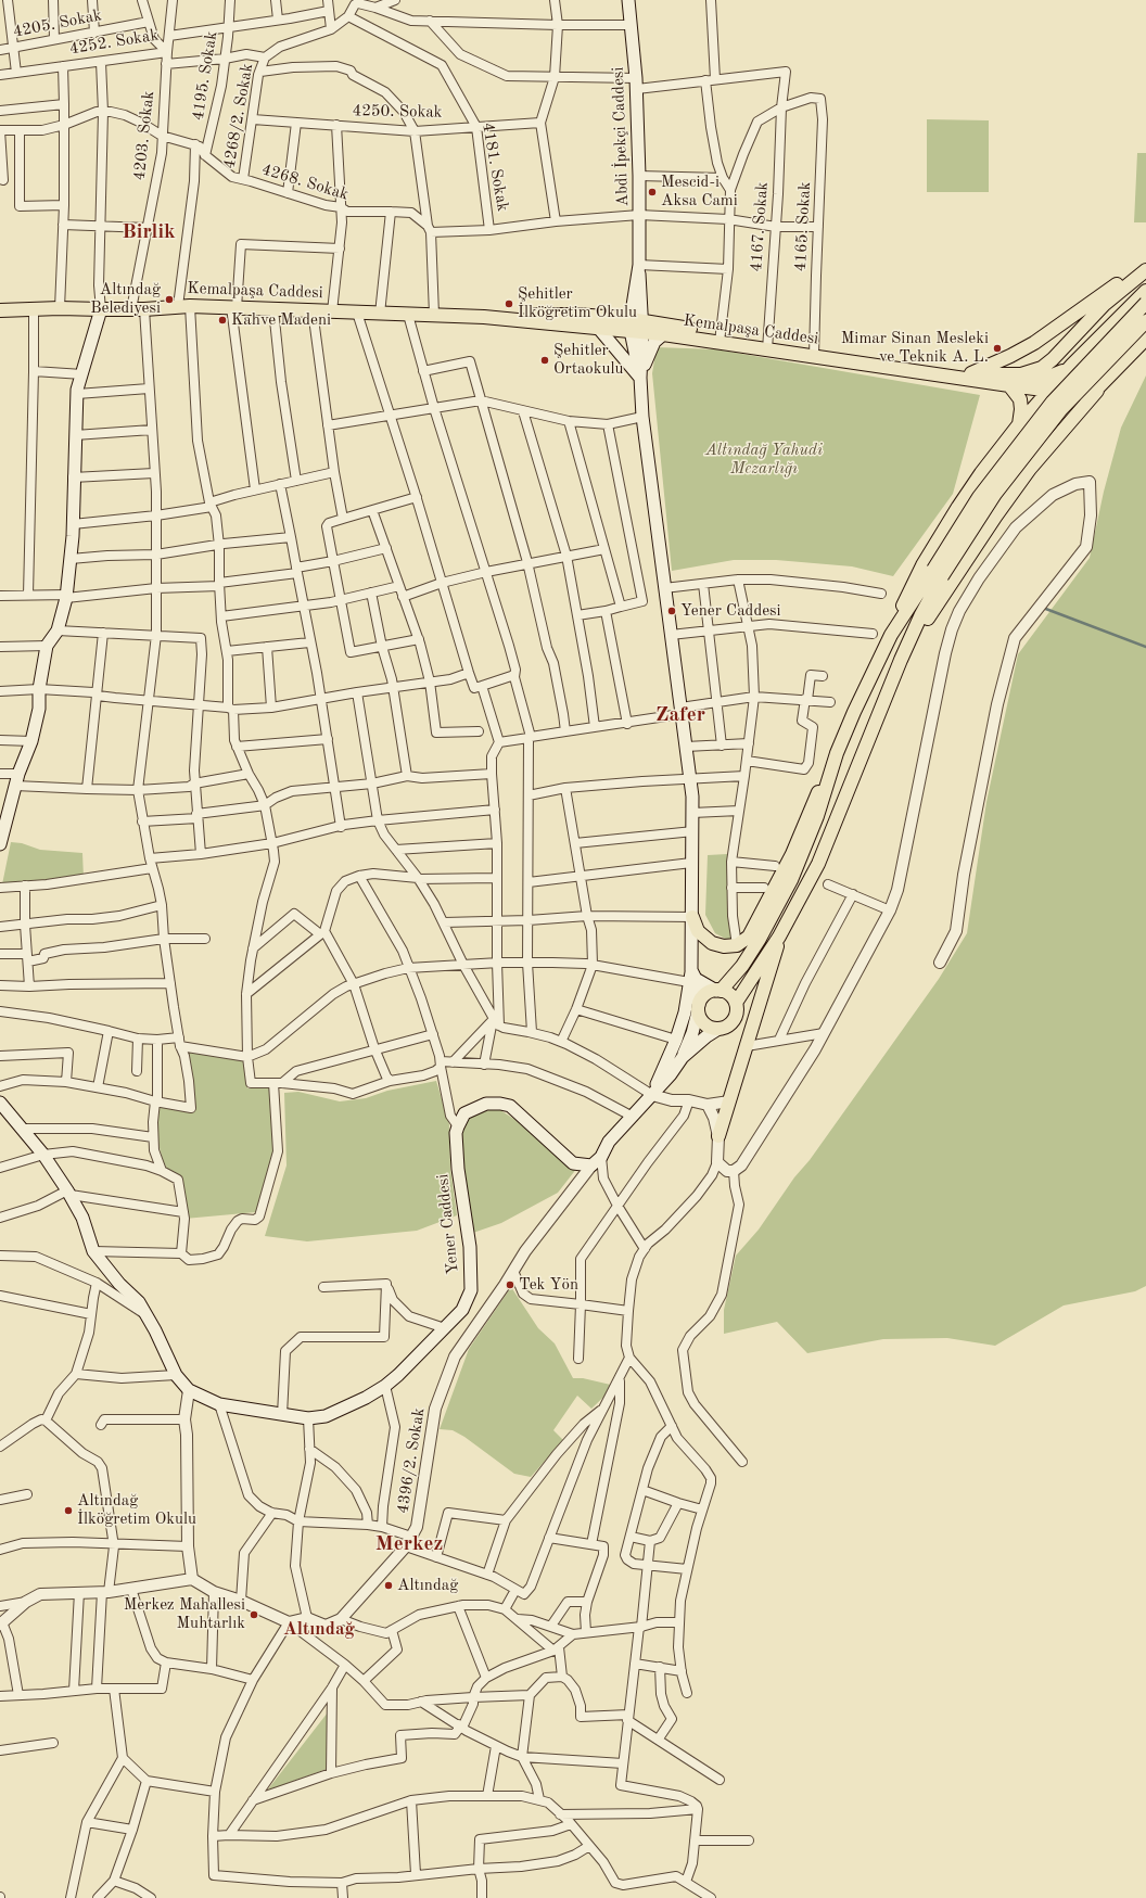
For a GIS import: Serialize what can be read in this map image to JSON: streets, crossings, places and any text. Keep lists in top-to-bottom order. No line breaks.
{"streets":{"main road":["Abdi İpekçi Caddesi","Kemalpaşa Caddesi","Yener Caddesi"],"street":["4205. Sokak","4252. Sokak","4195. Sokak","4250. Sokak","4268/2. Sokak","4203. Sokak","4181. Sokak","4268. Sokak","4167. Sokak","4165. Sokak","4396/2. Sokak"]},"crossings":[["4252. Sokak","4203. Sokak"],["4195. Sokak","4268. Sokak"],["4250. Sokak","4268/2. Sokak"],["4250. Sokak","4181. Sokak"],["4268/2. Sokak","4268. Sokak"],["4203. Sokak","Kemalpaşa Caddesi"],["Abdi İpekçi Caddesi","Kemalpaşa Caddesi"],["4167. Sokak","4165. Sokak"],["4167. Sokak","Kemalpaşa Caddesi"],["4165. Sokak","Kemalpaşa Caddesi"]],"districts":["Birlik","Zafer","Merkez","Altındağ"],"parks":["Altındağ Yahudi Mezarlığı"],"places":["Mescid-i Aksa Cami","Altındağ Belediyesi","Şehitler İlköğretim Okulu","Kahve Madeni","Mimar Sinan Mesleki ve Teknik A. L.","Şehitler Ortaokulu","Yener Caddesi","Tek Yön","Altındağ İlköğretim Okulu","Altındağ","Merkez Mahallesi Muhtarlık"]}
